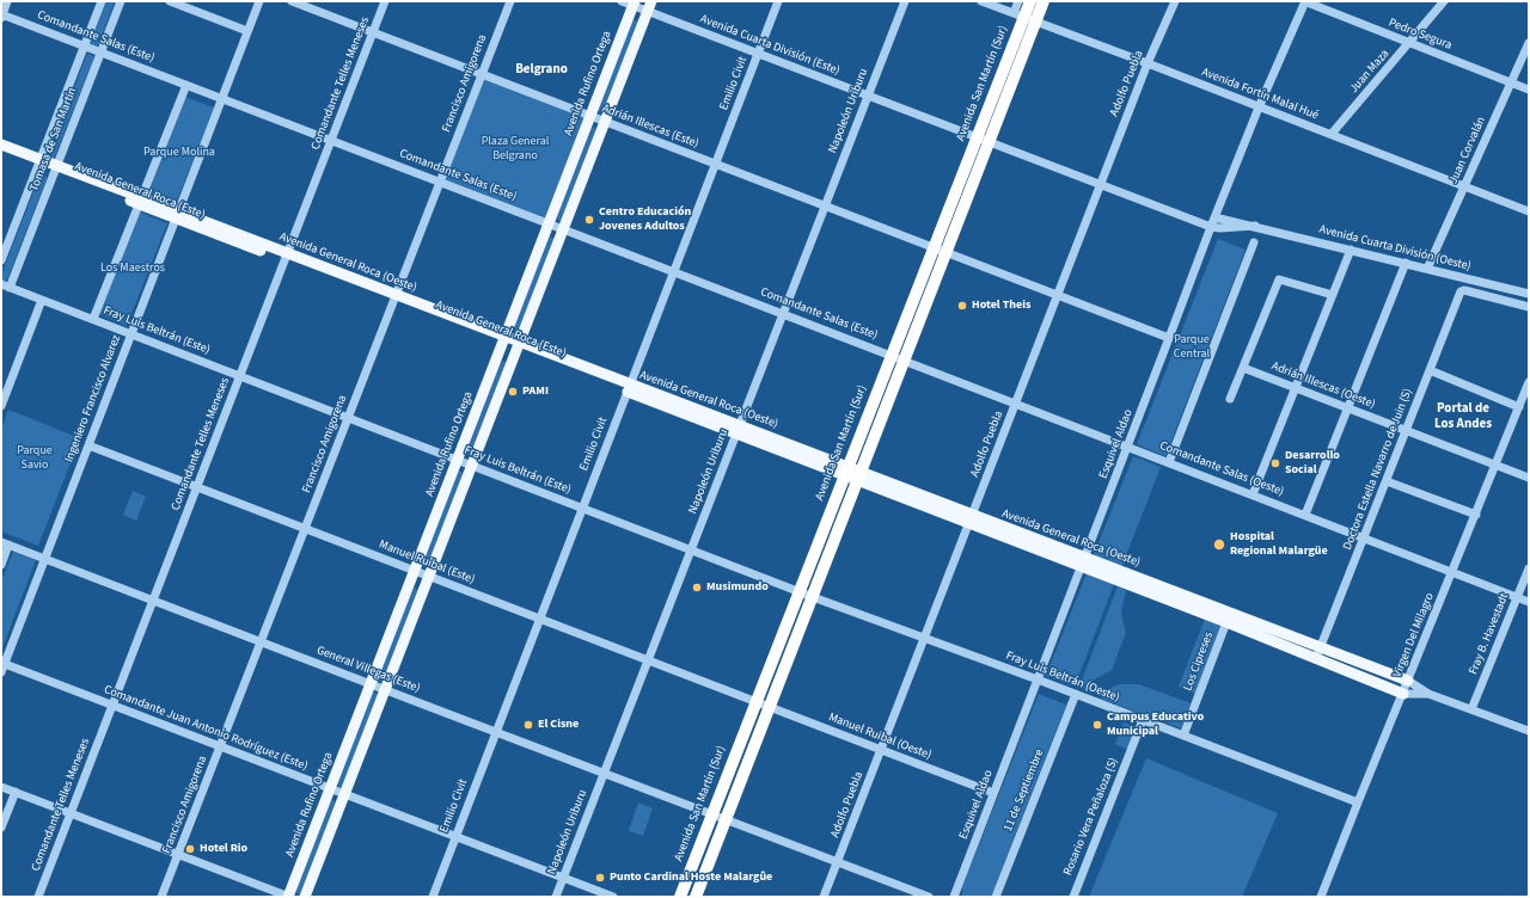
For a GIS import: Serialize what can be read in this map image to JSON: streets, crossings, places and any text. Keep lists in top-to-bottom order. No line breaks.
{"streets":{"highway":["Avenida San Martín (Sur)"],"main road":["Avenida Rufino Ortega","Avenida General Roca (Este)","Avenida General Roca (Oeste)"],"street":["Pedro Segura","Comandante Salas (Este)","Avenida Cuarta División (Este)","Juan Maza","Comandante Telles Meneses","Francisco Amigorena","Emilio Civit","Adolfo Puebla","Avenida Fortín Malal Hué","Napoleón Uriburu","Adrián Illescas (Este)","Tomasa de San Martín","Juan Corvalán","Avenida Cuarta División (Oeste)","Fray Luis Beltrán (Este)","Adrián Illescas (Oeste)","Ingeniero Francisco Alvarez","Esquivel Aldao","Comandante Salas (Oeste)","Doctora Estella Navarro de Juin (S)","Manuel Ruibal (Este)","Fray B. Havestadt","Virgen Del Milagro","Los Cipreses","General Villegas (Este)","Fray Luis Beltrán (Oeste)","Comandante Juan Antonio Rodríguez (Este)","Manuel Ruibal (Oeste)","11 de Septiembre","Rosario Vera Peñaloza (S)"]},"crossings":[["Pedro Segura","Juan Maza"],["Pedro Segura","Juan Corvalán"],["Pedro Segura","Esquivel Aldao"],["Comandante Salas (Este)","Comandante Telles Meneses"],["Comandante Salas (Este)","Francisco Amigorena"],["Comandante Salas (Este)","Avenida Rufino Ortega"],["Comandante Salas (Este)","Emilio Civit"],["Comandante Salas (Este)","Avenida San Martín (Sur)"],["Comandante Salas (Este)","Napoleón Uriburu"],["Comandante Salas (Este)","Tomasa de San Martín"],["Comandante Salas (Este)","Ingeniero Francisco Alvarez"],["Comandante Salas (Este)","Comandante Salas (Oeste)"],["Avenida Cuarta División (Este)","Avenida Rufino Ortega"],["Avenida Cuarta División (Este)","Emilio Civit"],["Avenida Cuarta División (Este)","Avenida San Martín (Sur)"],["Avenida Cuarta División (Este)","Napoleón Uriburu"],["Avenida Cuarta División (Este)","Avenida Cuarta División (Oeste)"],["Juan Maza","Avenida Fortín Malal Hué"],["Comandante Telles Meneses","Adrián Illescas (Este)"],["Comandante Telles Meneses","Avenida General Roca (Este)"],["Comandante Telles Meneses","Fray Luis Beltrán (Este)"],["Comandante Telles Meneses","Manuel Ruibal (Este)"],["Comandante Telles Meneses","General Villegas (Este)"],["Comandante Telles Meneses","Comandante Juan Antonio Rodríguez (Este)"],["Francisco Amigorena","Adrián Illescas (Este)"],["Francisco Amigorena","Avenida General Roca (Este)"],["Francisco Amigorena","Fray Luis Beltrán (Este)"],["Francisco Amigorena","Manuel Ruibal (Este)"],["Francisco Amigorena","General Villegas (Este)"],["Francisco Amigorena","Comandante Juan Antonio Rodríguez (Este)"],["Avenida Rufino Ortega","Adrián Illescas (Este)"],["Avenida Rufino Ortega","Avenida General Roca (Este)"],["Avenida Rufino Ortega","Fray Luis Beltrán (Este)"],["Avenida Rufino Ortega","Manuel Ruibal (Este)"],["Avenida Rufino Ortega","General Villegas (Este)"],["Avenida Rufino Ortega","Comandante Juan Antonio Rodríguez (Este)"],["Emilio Civit","Adrián Illescas (Este)"],["Emilio Civit","Avenida General Roca (Este)"],["Emilio Civit","Fray Luis Beltrán (Este)"],["Emilio Civit","Manuel Ruibal (Este)"],["Emilio Civit","General Villegas (Este)"],["Emilio Civit","Comandante Juan Antonio Rodríguez (Este)"],["Avenida San Martín (Sur)","Avenida Fortín Malal Hué"],["Avenida San Martín (Sur)","Adrián Illescas (Este)"],["Avenida San Martín (Sur)","Avenida Cuarta División (Oeste)"],["Avenida San Martín (Sur)","Avenida General Roca (Oeste)"],["Avenida San Martín (Sur)","Fray Luis Beltrán (Este)"],["Avenida San Martín (Sur)","Comandante Salas (Oeste)"],["Avenida San Martín (Sur)","Manuel Ruibal (Este)"],["Avenida San Martín (Sur)","General Villegas (Este)"],["Avenida San Martín (Sur)","Fray Luis Beltrán (Oeste)"],["Avenida San Martín (Sur)","Manuel Ruibal (Oeste)"],["Adolfo Puebla","Avenida Fortín Malal Hué"],["Adolfo Puebla","Avenida Cuarta División (Oeste)"],["Adolfo Puebla","Avenida General Roca (Oeste)"],["Adolfo Puebla","Comandante Salas (Oeste)"],["Adolfo Puebla","General Villegas (Este)"],["Adolfo Puebla","Fray Luis Beltrán (Oeste)"],["Adolfo Puebla","Manuel Ruibal (Oeste)"],["Avenida Fortín Malal Hué","Juan Corvalán"],["Avenida Fortín Malal Hué","Esquivel Aldao"],["Napoleón Uriburu","Adrián Illescas (Este)"],["Napoleón Uriburu","Avenida General Roca (Este)"],["Napoleón Uriburu","Avenida General Roca (Oeste)"],["Napoleón Uriburu","Fray Luis Beltrán (Este)"],["Napoleón Uriburu","Manuel Ruibal (Este)"],["Napoleón Uriburu","General Villegas (Este)"],["Napoleón Uriburu","Comandante Juan Antonio Rodríguez (Este)"],["Tomasa de San Martín","Avenida General Roca (Este)"],["Tomasa de San Martín","Fray Luis Beltrán (Este)"],["Juan Corvalán","Avenida Cuarta División (Oeste)"],["Avenida General Roca (Este)","Avenida General Roca (Oeste)"],["Avenida General Roca (Este)","Ingeniero Francisco Alvarez"],["Avenida Cuarta División (Oeste)","Esquivel Aldao"],["Avenida General Roca (Oeste)","Esquivel Aldao"],["Avenida General Roca (Oeste)","Doctora Estella Navarro de Juin (S)"],["Avenida General Roca (Oeste)","Virgen Del Milagro"],["Avenida General Roca (Oeste)","Los Cipreses"],["Fray Luis Beltrán (Este)","Ingeniero Francisco Alvarez"],["Fray Luis Beltrán (Este)","Fray Luis Beltrán (Oeste)"],["Adrián Illescas (Oeste)","Doctora Estella Navarro de Juin (S)"],["Adrián Illescas (Oeste)","Virgen Del Milagro"],["Ingeniero Francisco Alvarez","Manuel Ruibal (Este)"],["Ingeniero Francisco Alvarez","General Villegas (Este)"],["Ingeniero Francisco Alvarez","Comandante Juan Antonio Rodríguez (Este)"],["Esquivel Aldao","Comandante Salas (Oeste)"],["Esquivel Aldao","Fray Luis Beltrán (Oeste)"],["Esquivel Aldao","Manuel Ruibal (Oeste)"],["Comandante Salas (Oeste)","Doctora Estella Navarro de Juin (S)"],["Comandante Salas (Oeste)","Fray B. Havestadt"],["Comandante Salas (Oeste)","Virgen Del Milagro"],["Manuel Ruibal (Este)","Manuel Ruibal (Oeste)"],["Virgen Del Milagro","Fray Luis Beltrán (Oeste)"],["Los Cipreses","Fray Luis Beltrán (Oeste)"],["Fray Luis Beltrán (Oeste)","11 de Septiembre"],["Fray Luis Beltrán (Oeste)","Rosario Vera Peñaloza (S)"]],"districts":["Belgrano","Portal de Los Andes"],"parks":["Plaza General Belgrano","Parque Molina","Los Maestros","Parque Central","Parque Savio"],"places":["Centro Educación Jovenes Adultos","Hotel Theis","PAMI","Desarrollo Social","Hospital Regional Malargüe","Musimundo","El Cisne","Campus Educativo Municipal","Hotel Rio","Punto Cardinal Hoste Malargûe"]}
